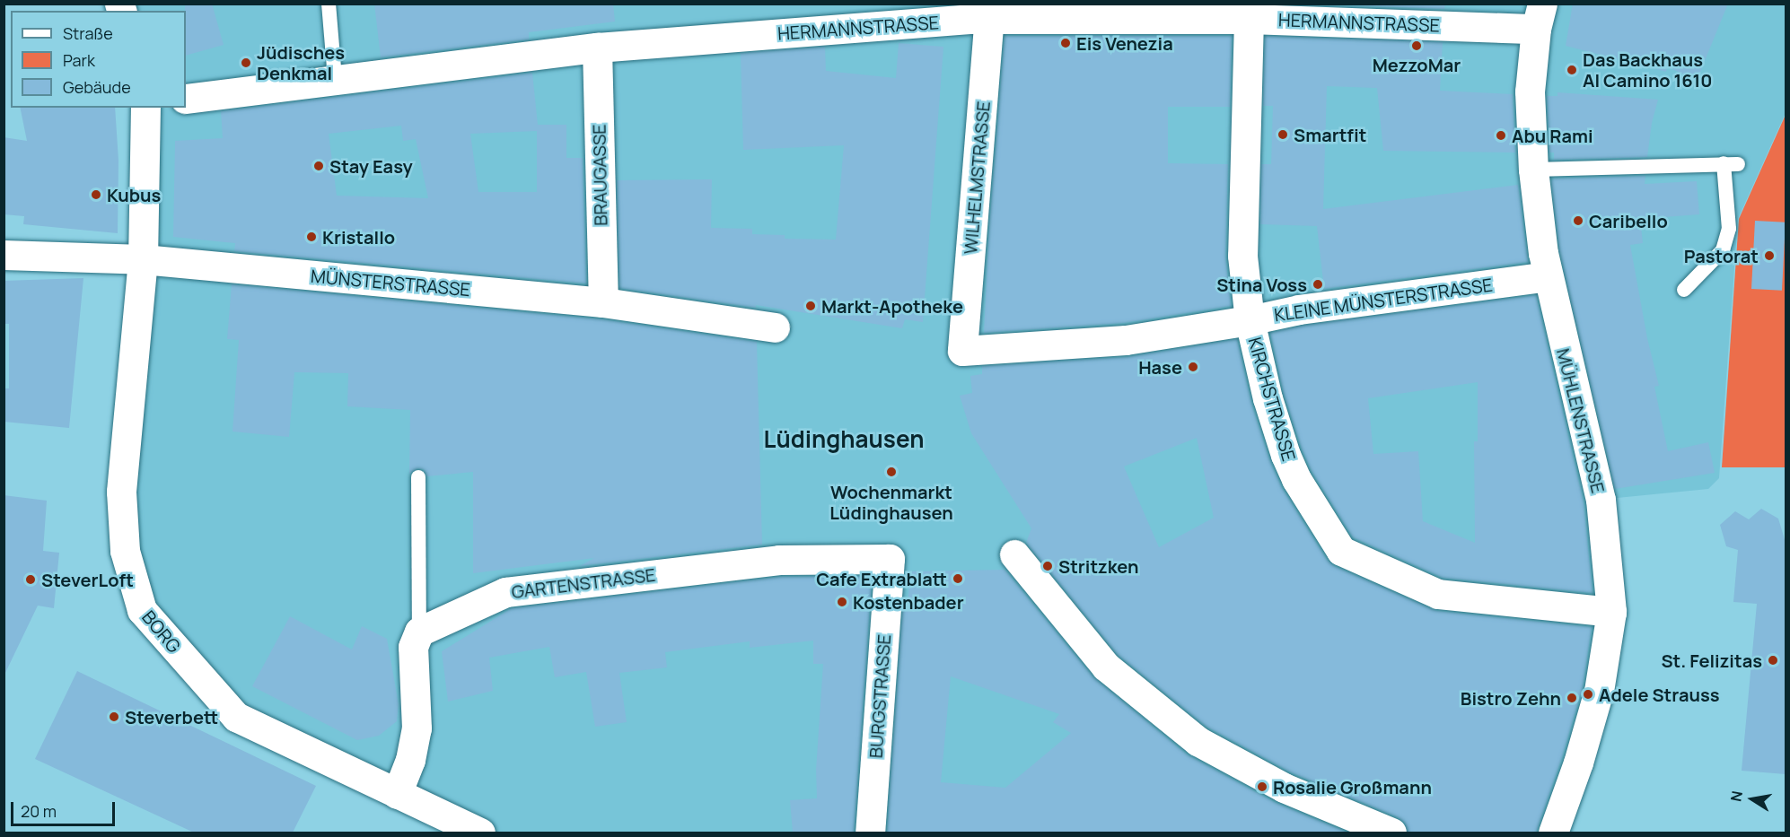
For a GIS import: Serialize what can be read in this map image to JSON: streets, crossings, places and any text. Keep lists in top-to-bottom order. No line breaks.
{"streets":{"street":["HERMANNSTRASSE","BRAUGASSE","WILHELMSTRASSE","MÜNSTERSTRASSE","KLEINE MÜNSTERSTRASSE","KIRCHSTRASSE","MÜHLENSTRASSE","GARTENSTRASSE","BORG","BURGSTRASSE"]},"crossings":[["HERMANNSTRASSE","BRAUGASSE"],["HERMANNSTRASSE","WILHELMSTRASSE"],["HERMANNSTRASSE","KIRCHSTRASSE"],["HERMANNSTRASSE","MÜHLENSTRASSE"],["BRAUGASSE","MÜNSTERSTRASSE"],["WILHELMSTRASSE","KLEINE MÜNSTERSTRASSE"],["MÜNSTERSTRASSE","BORG"],["KLEINE MÜNSTERSTRASSE","KIRCHSTRASSE"],["KLEINE MÜNSTERSTRASSE","MÜHLENSTRASSE"],["KIRCHSTRASSE","MÜHLENSTRASSE"],["GARTENSTRASSE","BURGSTRASSE"]],"districts":["Lüdinghausen"],"places":["Eis Venezia","MezzoMar","Jüdisches Denkmal","Das Backhaus Al Camino 1610","Smartfit","Abu Rami","Stay Easy","Kubus","Caribello","Kristallo","Pastorat","Stina Voss","Markt-Apotheke","Hase","Wochenmarkt Lüdinghausen","Stritzken","Cafe Extrablatt","SteverLoft","Kostenbader","St. Felizitas","Adele Strauss","Bistro Zehn","Steverbett","Rosalie Großmann"],"legend":["Straße","Park","Gebäude"],"scale_bar":"20 m","north":"left"}
